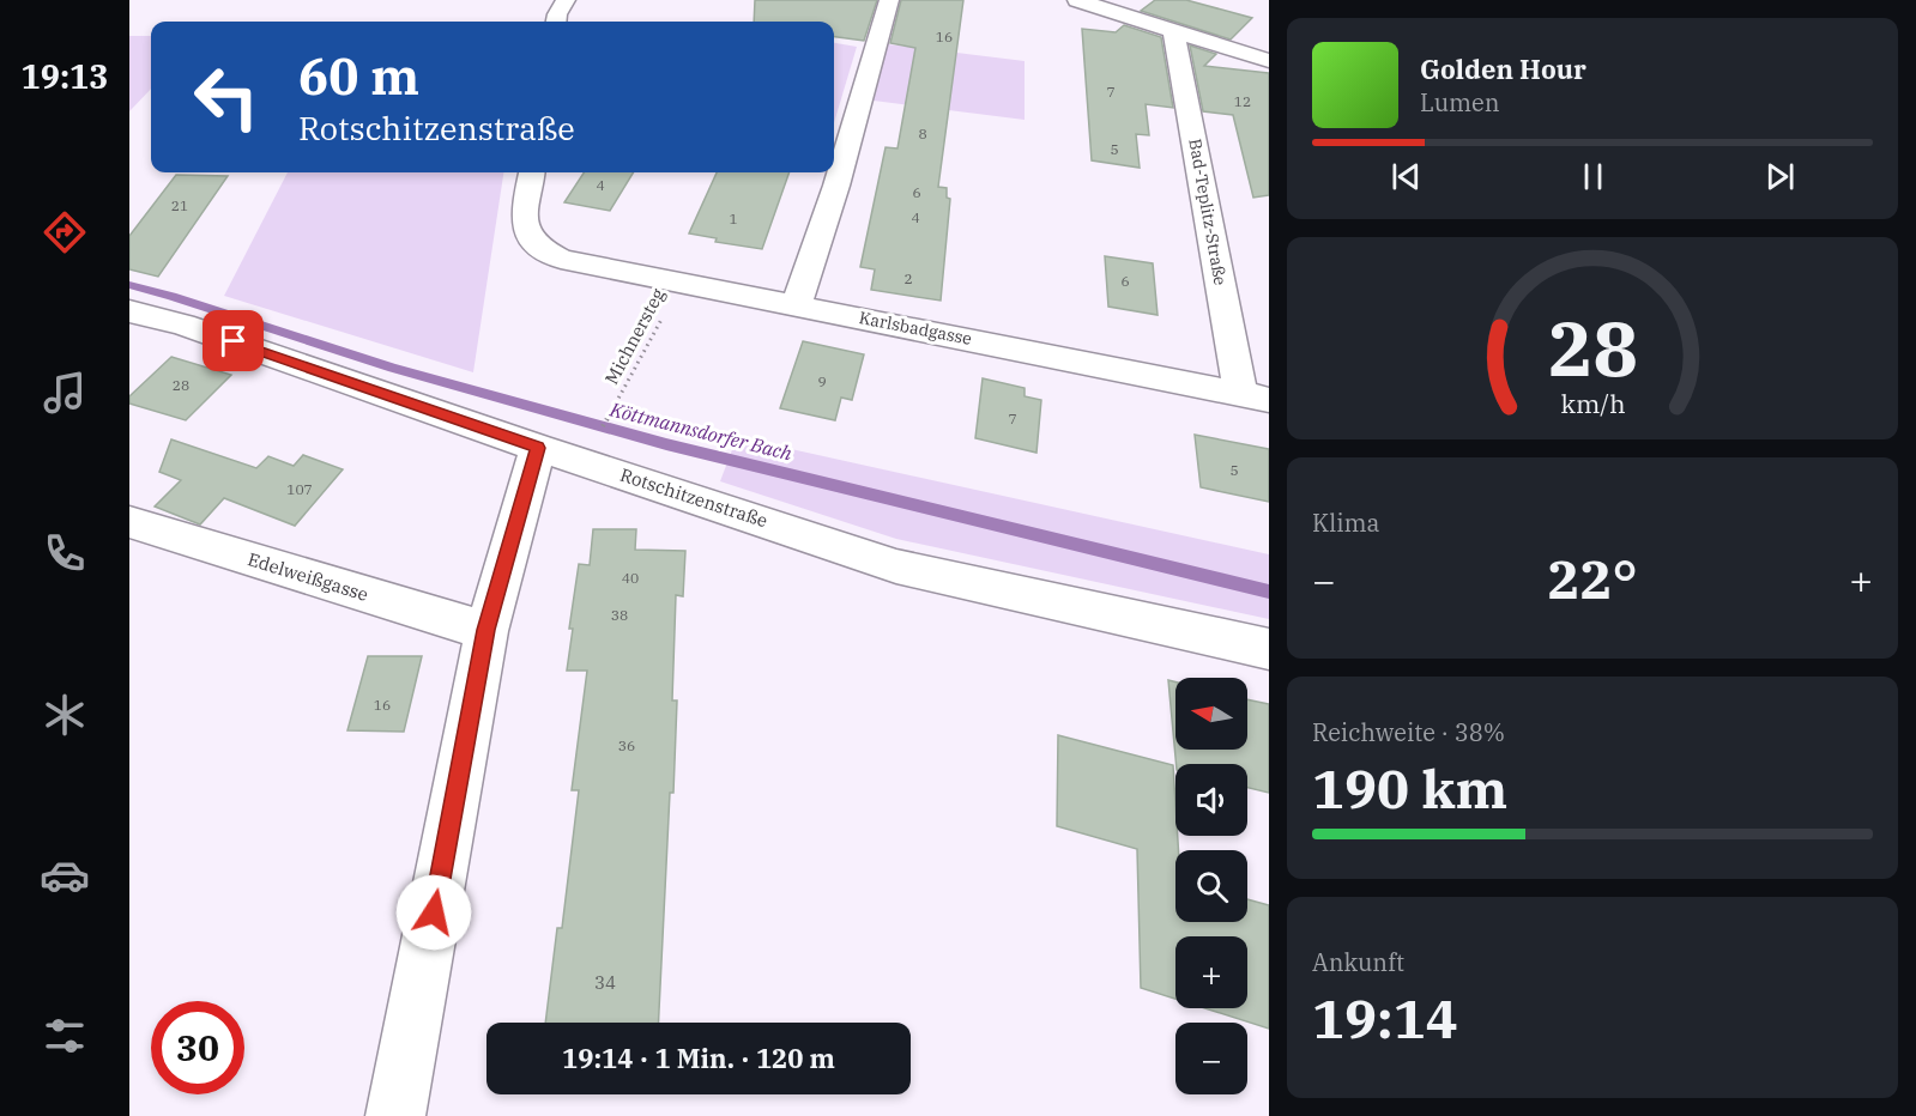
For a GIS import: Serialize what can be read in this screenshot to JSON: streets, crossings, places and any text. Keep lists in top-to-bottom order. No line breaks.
{"streets":{"street":["Bad-Teplitz-Straße","Karlsbadgasse","Rotschitzenstraße","Edelweißgasse"],"path":["Michnersteg"]},"crossings":[["Bad-Teplitz-Straße","Karlsbadgasse"],["Karlsbadgasse","Michnersteg"]],"water":["Köttmannsdorfer Bach"],"house_numbers":["16","7","12","8","5","4","6","21","4","1","2","6","9","28","7","5","107","40","38","16","36","34"],"north":"left","page":{"tabs":"19:13","turn":["60 m","Rotschitzenstraße"],"song":["Golden Hour","Lumen"],"tile":["Klima",["Reichweite · 38%","190 km"],["Ankunft","19:14"]],"heat":["−","22°","+"],"map_buttons":["+","−"],"limit":"30","trip":"19:14 · 1 Min. · 120 m","gauge":["28","km/h"]}}
